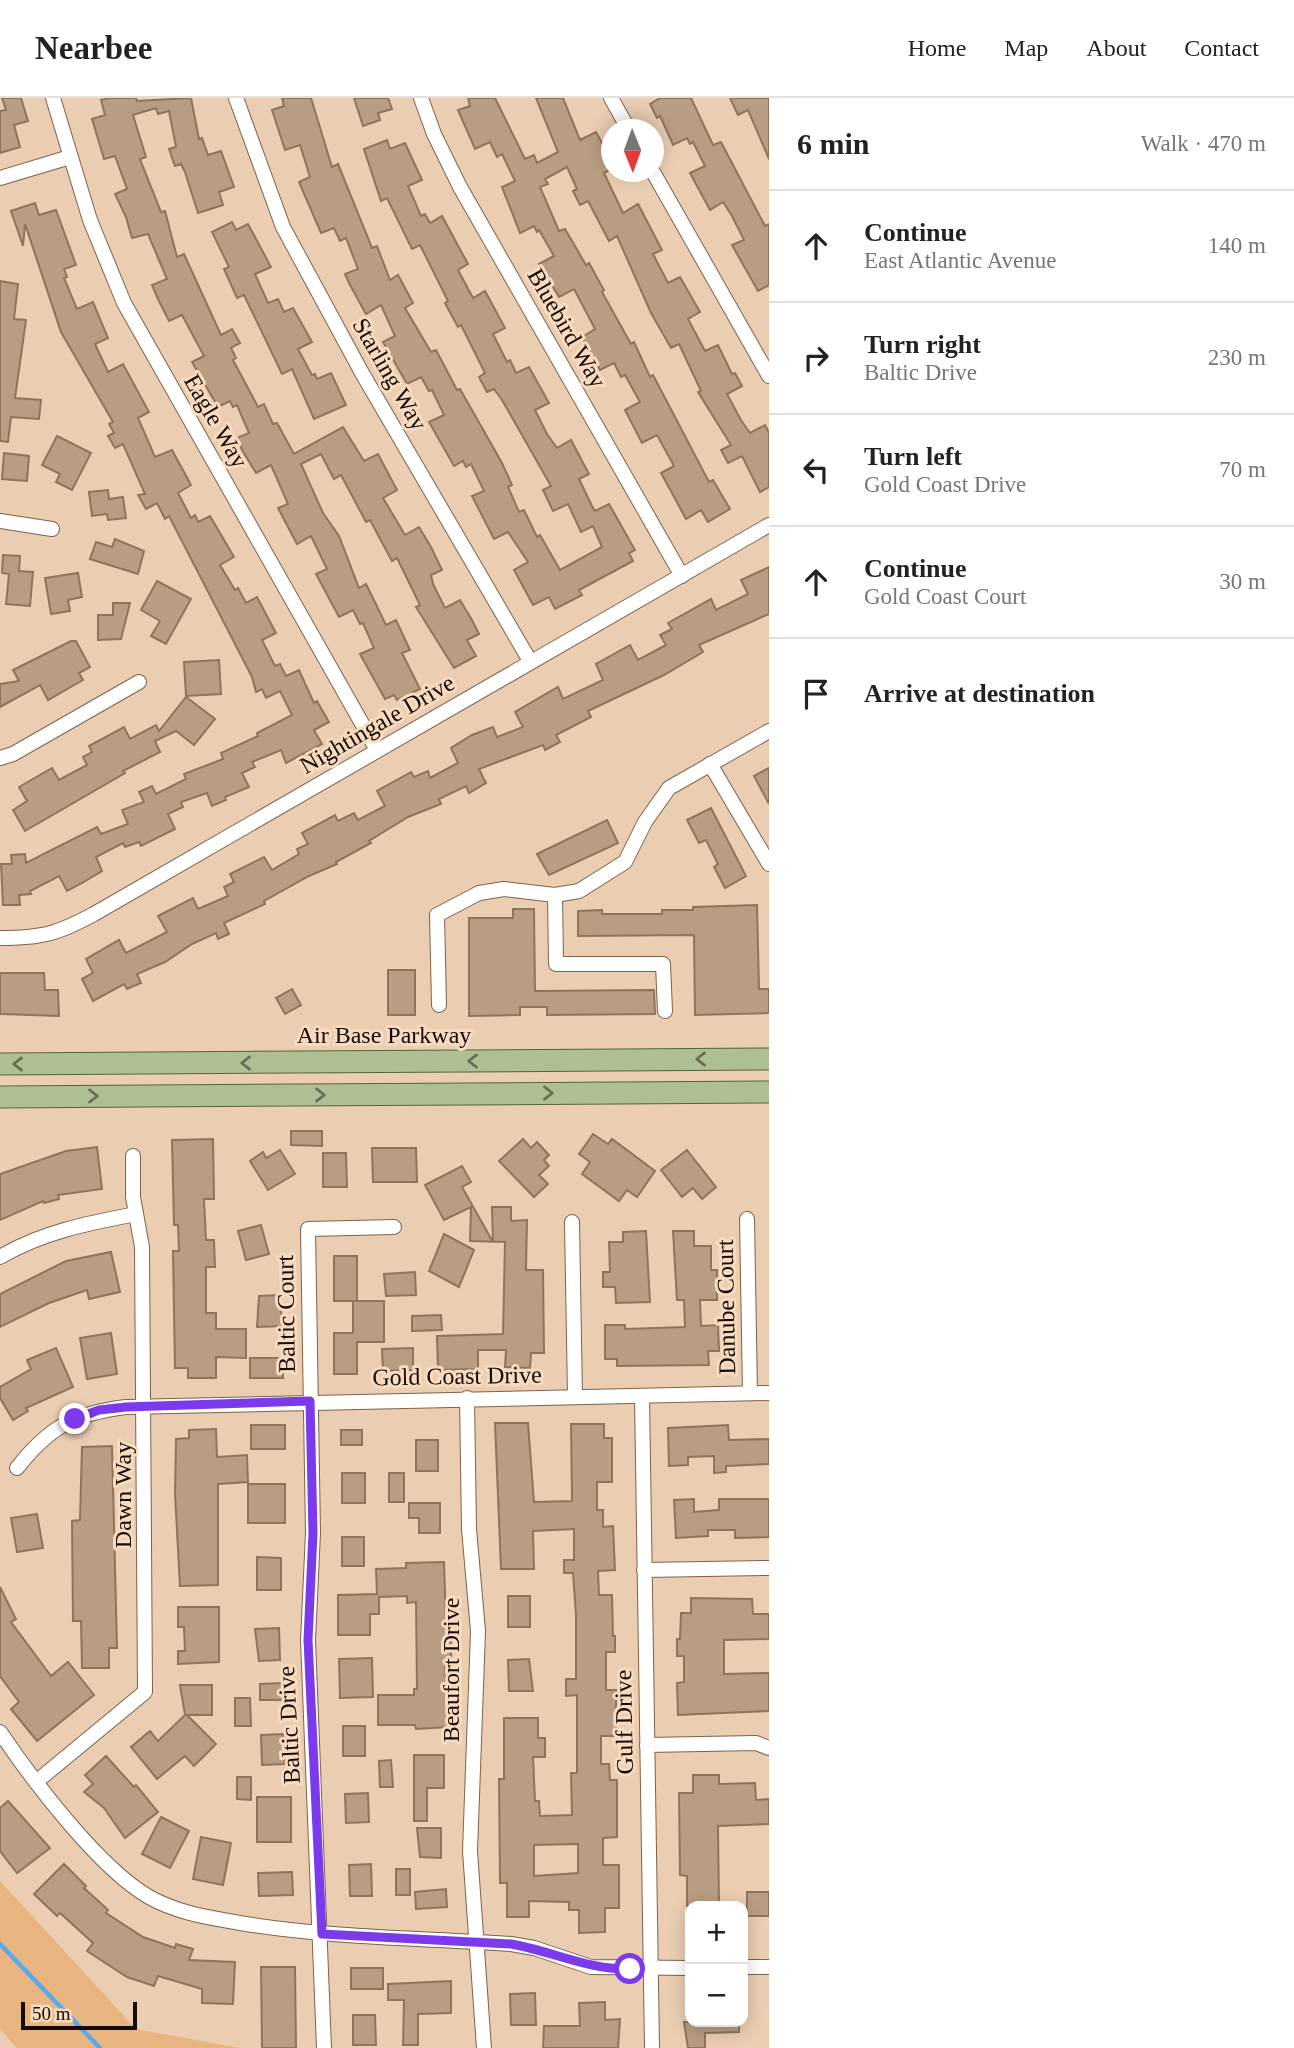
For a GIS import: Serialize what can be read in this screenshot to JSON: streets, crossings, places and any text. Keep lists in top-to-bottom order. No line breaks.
{"streets":{"main road":["Air Base Parkway"],"street":["Bluebird Way","Starling Way","Eagle Way","Nightingale Drive","Danube Court","Baltic Court","Gold Coast Drive","Dawn Way","Beaufort Drive","Gulf Drive","Baltic Drive"]},"crossings":[["Bluebird Way","Nightingale Drive"],["Starling Way","Nightingale Drive"],["Eagle Way","Nightingale Drive"],["Danube Court","Gold Coast Drive"],["Baltic Court","Gold Coast Drive"],["Baltic Court","Baltic Drive"],["Gold Coast Drive","Dawn Way"],["Gold Coast Drive","Beaufort Drive"],["Gold Coast Drive","Gulf Drive"],["Gold Coast Drive","Baltic Drive"]],"scale_bar":"50 m","north":"bottom","page":{"header":"Nearbee","nav":["Home","Map","About","Contact"],"heading":["6 min","Walk · 470 m"],"list":[["Continue","East Atlantic Avenue","140 m"],["Turn right","Baltic Drive","230 m"],["Turn left","Gold Coast Drive","70 m"],["Continue","Gold Coast Court","30 m"],"Arrive at destination"],"map_buttons":["+","−"],"scale":"50 m"}}
